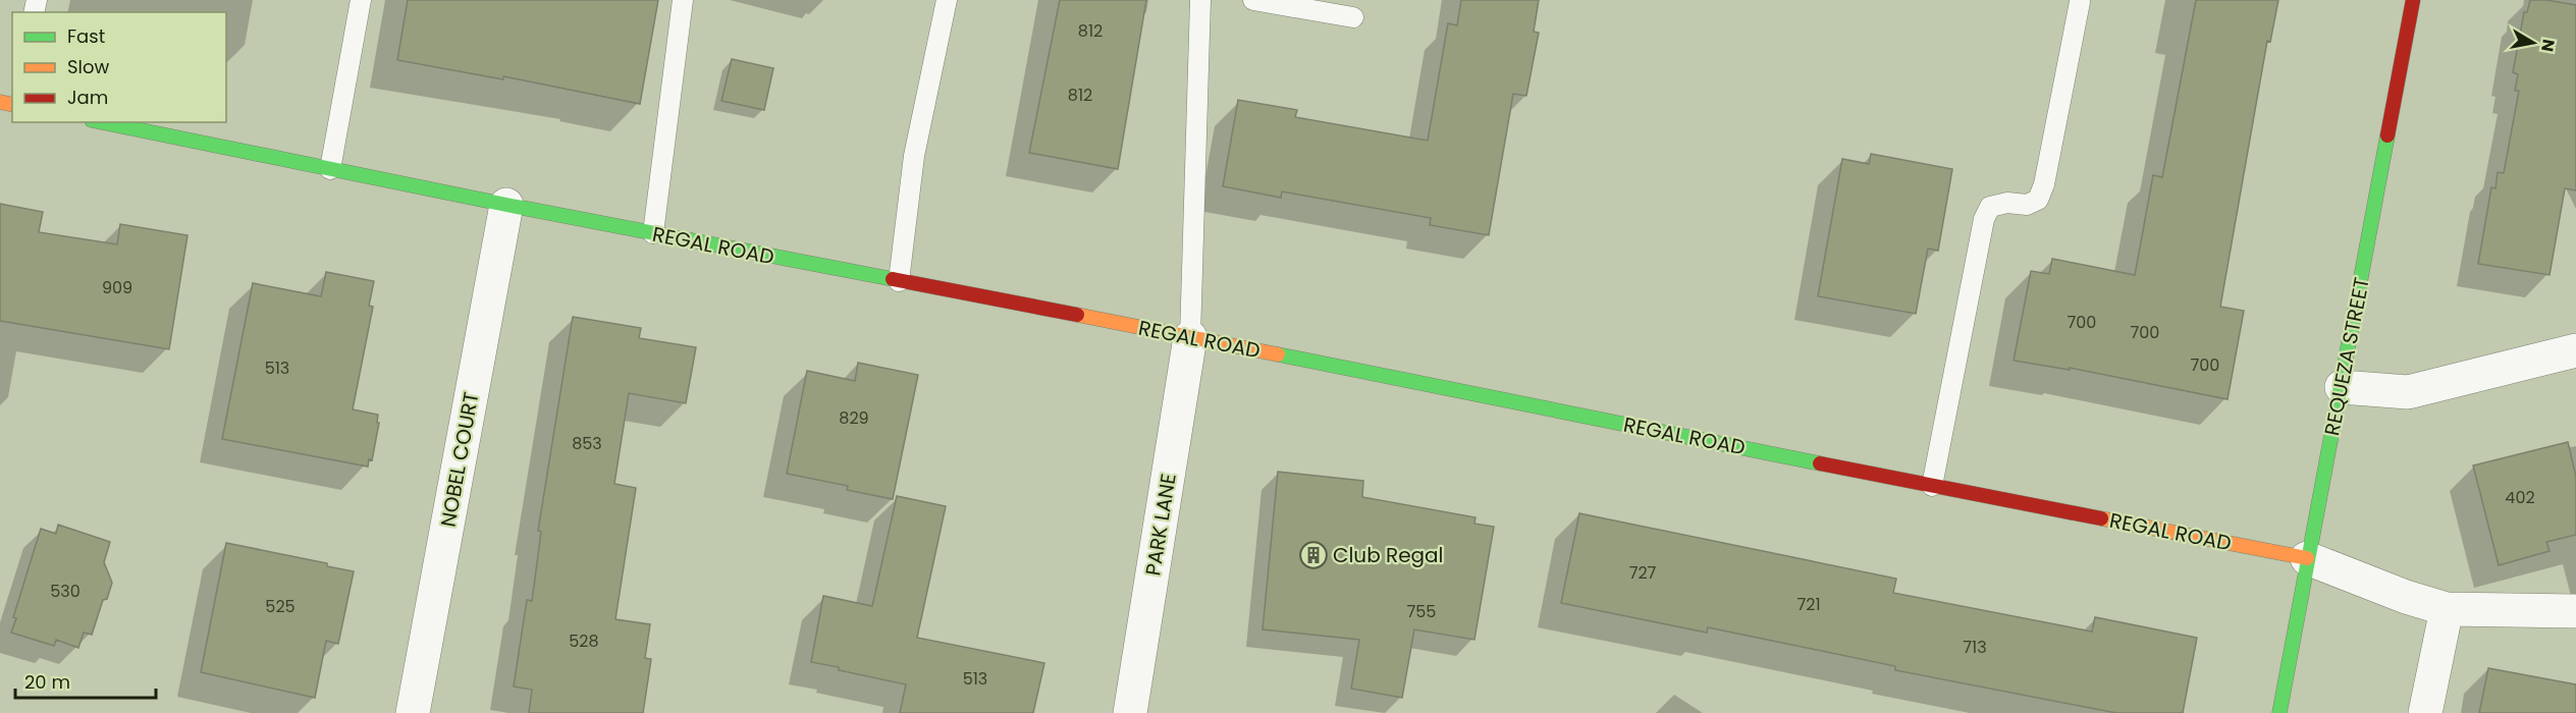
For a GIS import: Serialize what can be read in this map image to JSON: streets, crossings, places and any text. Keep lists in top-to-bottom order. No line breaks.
{"streets":{"street":["REGAL ROAD","REQUEZA STREET","NOBEL COURT","PARK LANE"]},"crossings":[["REGAL ROAD","REQUEZA STREET"],["REGAL ROAD","NOBEL COURT"],["REGAL ROAD","PARK LANE"]],"places":{"building":["Club Regal"]},"house_numbers":["812","812","909","700","700","700","513","829","853","402","727","530","721","525","755","528","713","513"],"legend":["Fast","Slow","Jam"],"scale_bar":"20 m","north":"right"}
